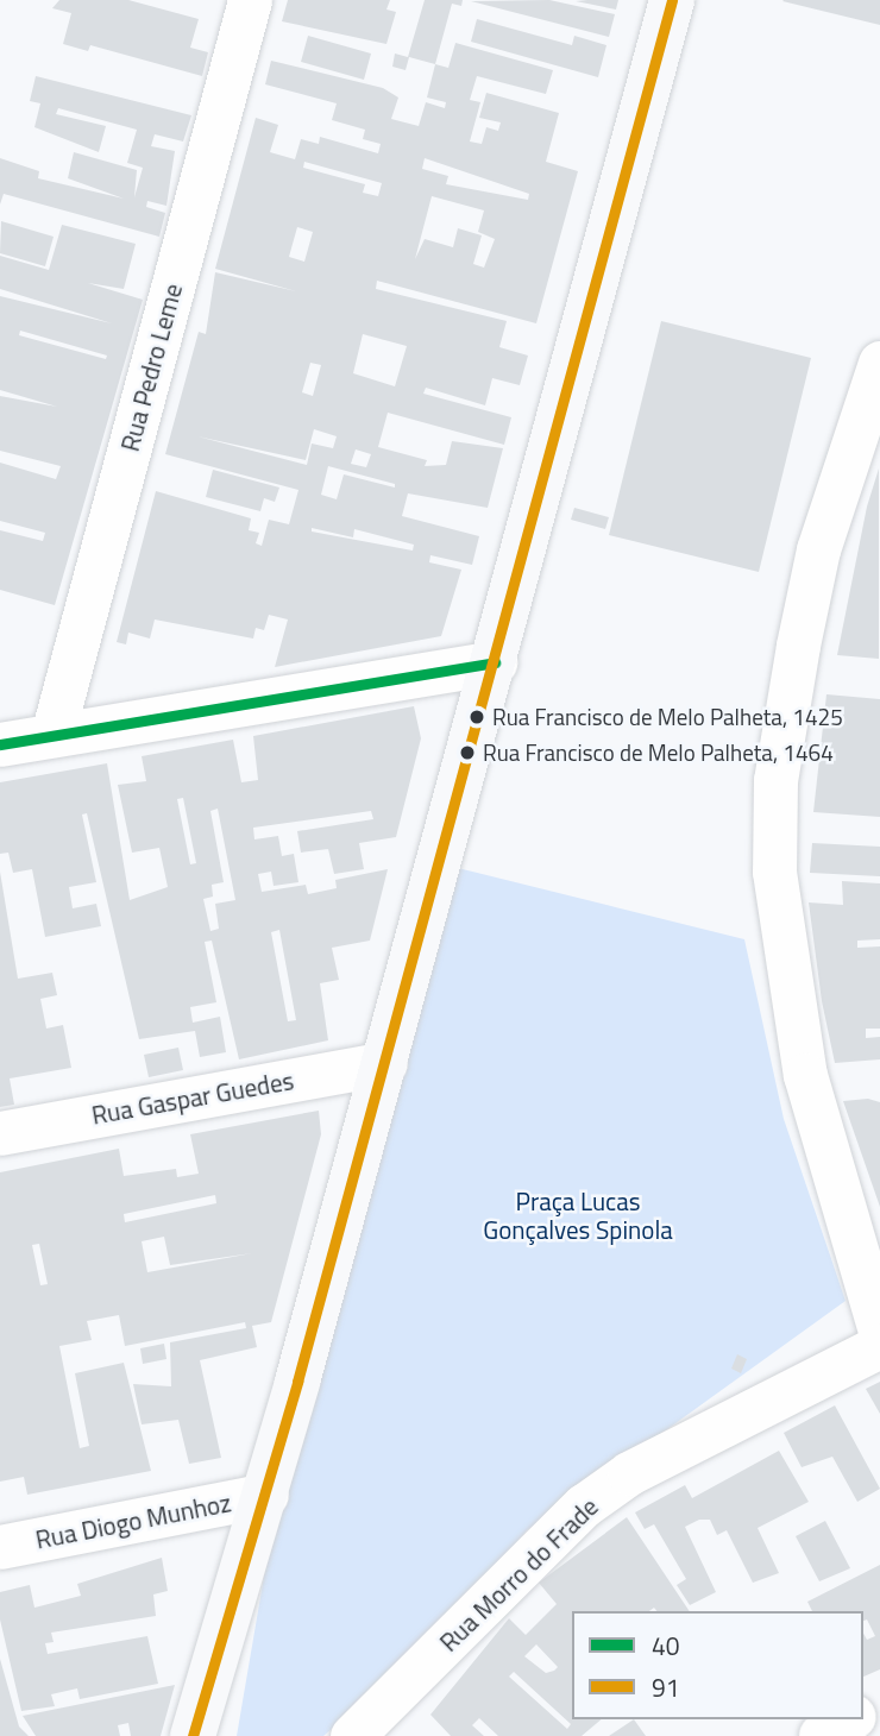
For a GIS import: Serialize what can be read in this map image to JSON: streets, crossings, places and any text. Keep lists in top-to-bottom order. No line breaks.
{"streets":{"street":["Rua Pedro Leme","Rua Gaspar Guedes","Rua Diogo Munhoz","Rua Morro do Frade"]},"parks":["Praça Lucas Gonçalves Spinola"],"places":["Rua Francisco de Melo Palheta, 1425","Rua Francisco de Melo Palheta, 1464"],"lines":["transit line 91","transit line 40"],"legend":["40","91"]}
